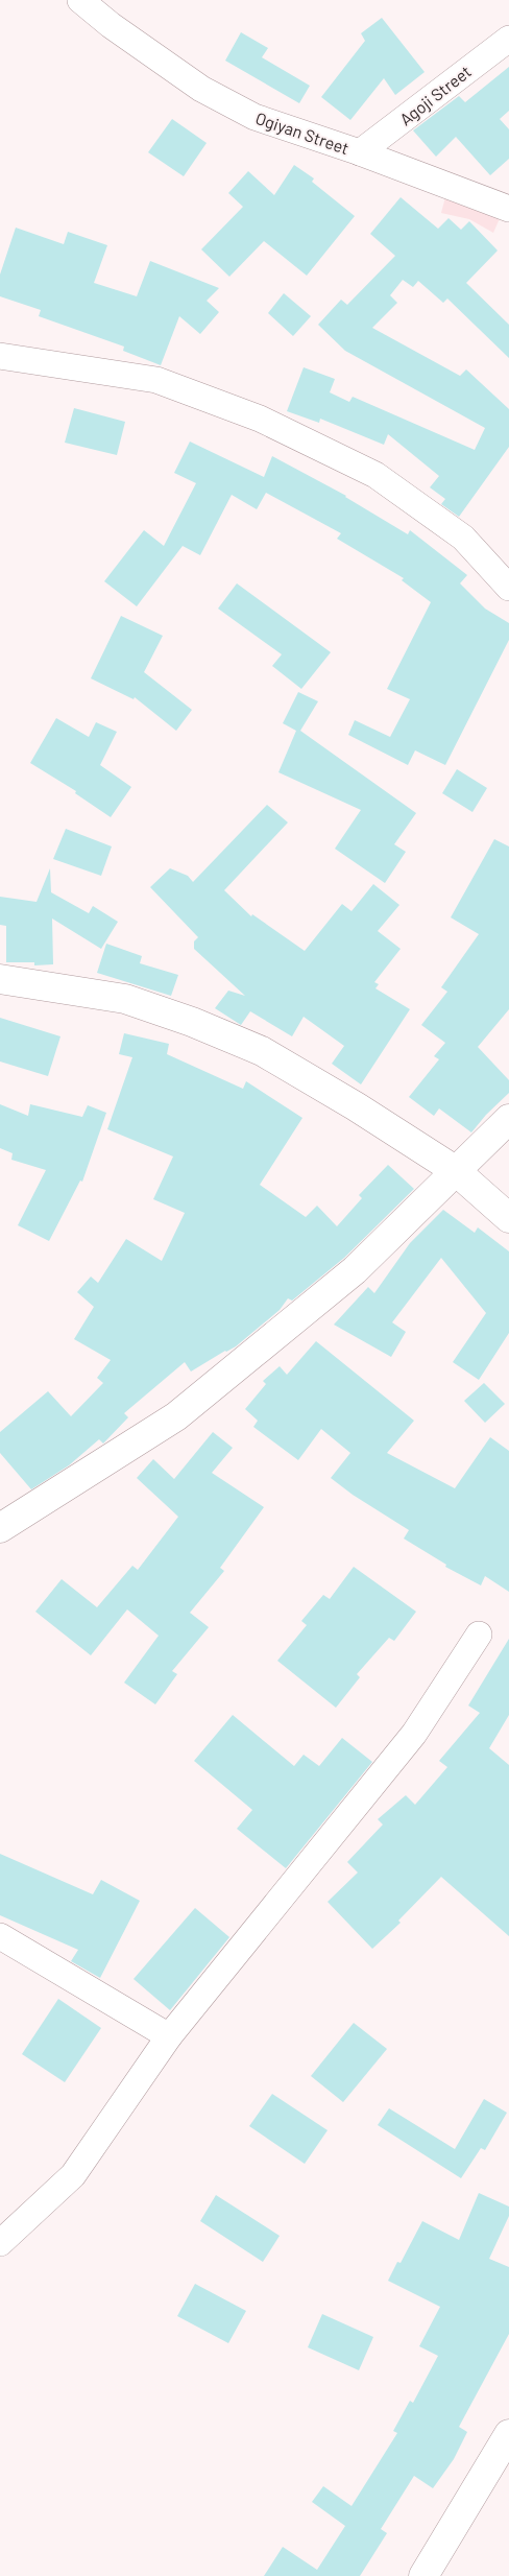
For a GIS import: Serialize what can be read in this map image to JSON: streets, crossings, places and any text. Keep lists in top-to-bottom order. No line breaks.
{"streets":{"street":["Agoji Street","Ogiyan Street"]},"crossings":[["Agoji Street","Ogiyan Street"]]}
